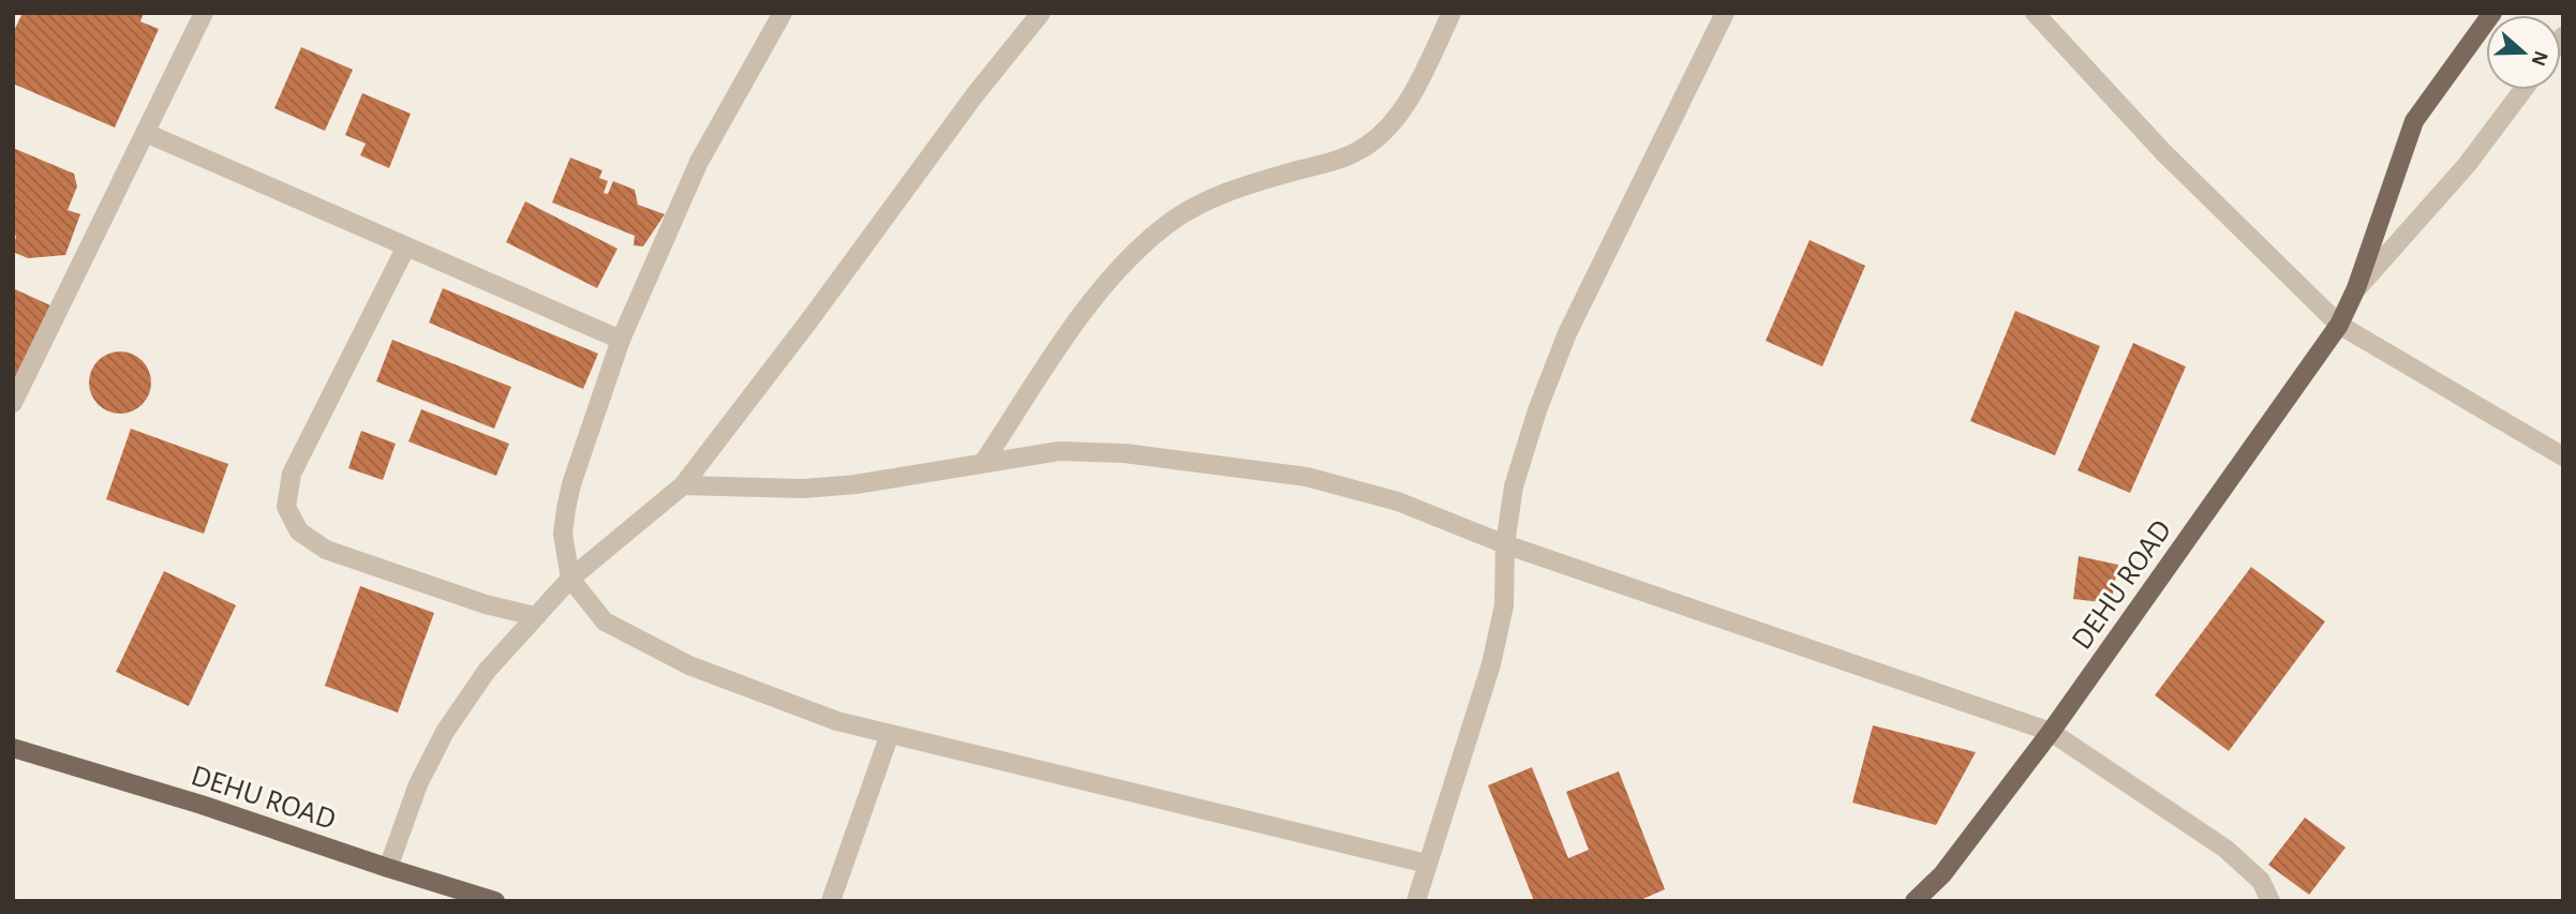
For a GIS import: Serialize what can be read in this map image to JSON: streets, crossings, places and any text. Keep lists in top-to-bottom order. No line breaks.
{"streets":{"main road":["DEHU ROAD"]},"north":"right"}
